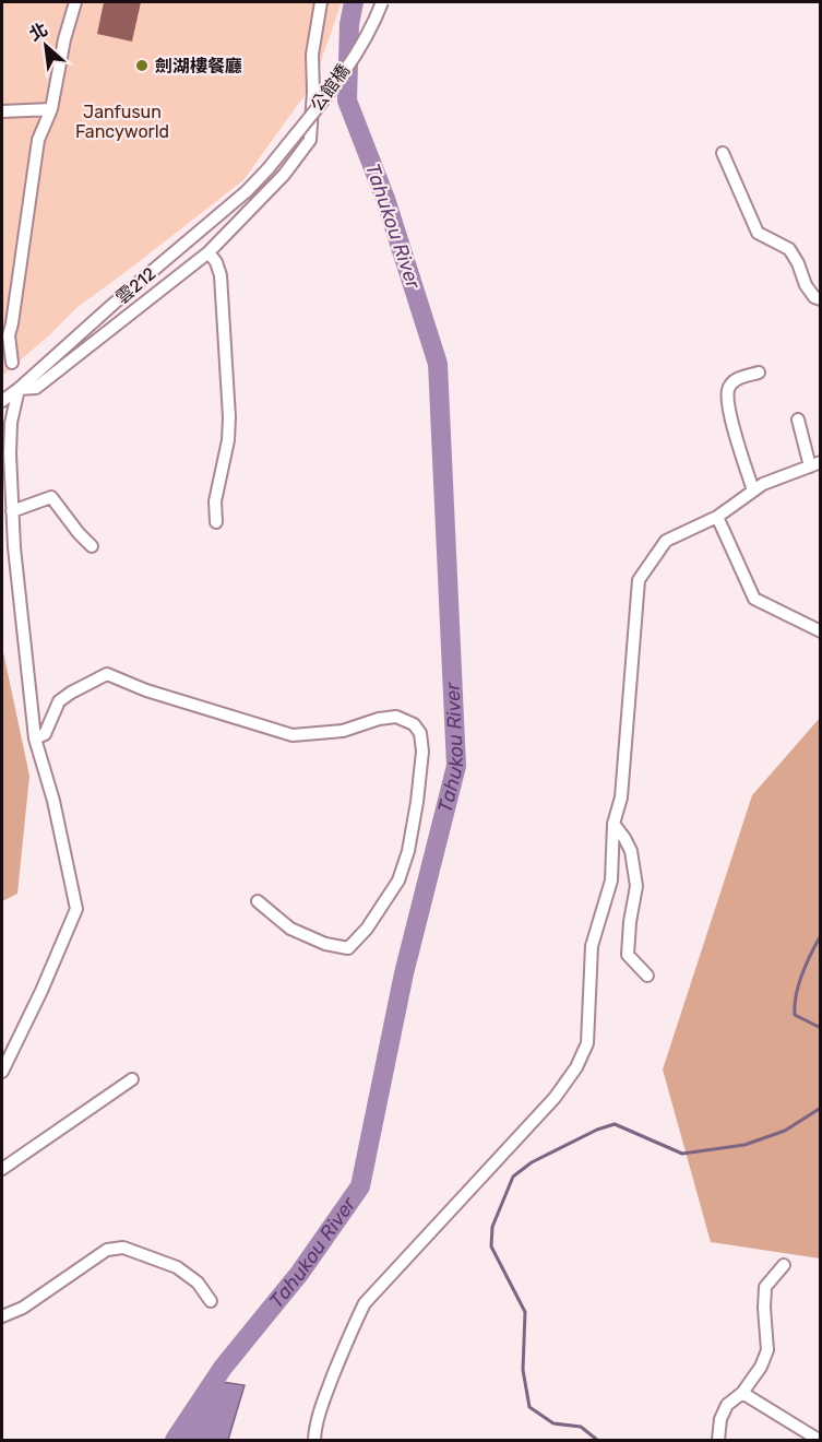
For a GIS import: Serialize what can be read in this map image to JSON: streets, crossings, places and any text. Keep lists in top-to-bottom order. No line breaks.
{"streets":{"street":["公館橋","雲212"]},"crossings":[["公館橋","雲212"]],"water":["Tahukou River"],"parks":["Janfusun Fancyworld"],"places":["劍湖樓餐廳"],"north":"top left"}
